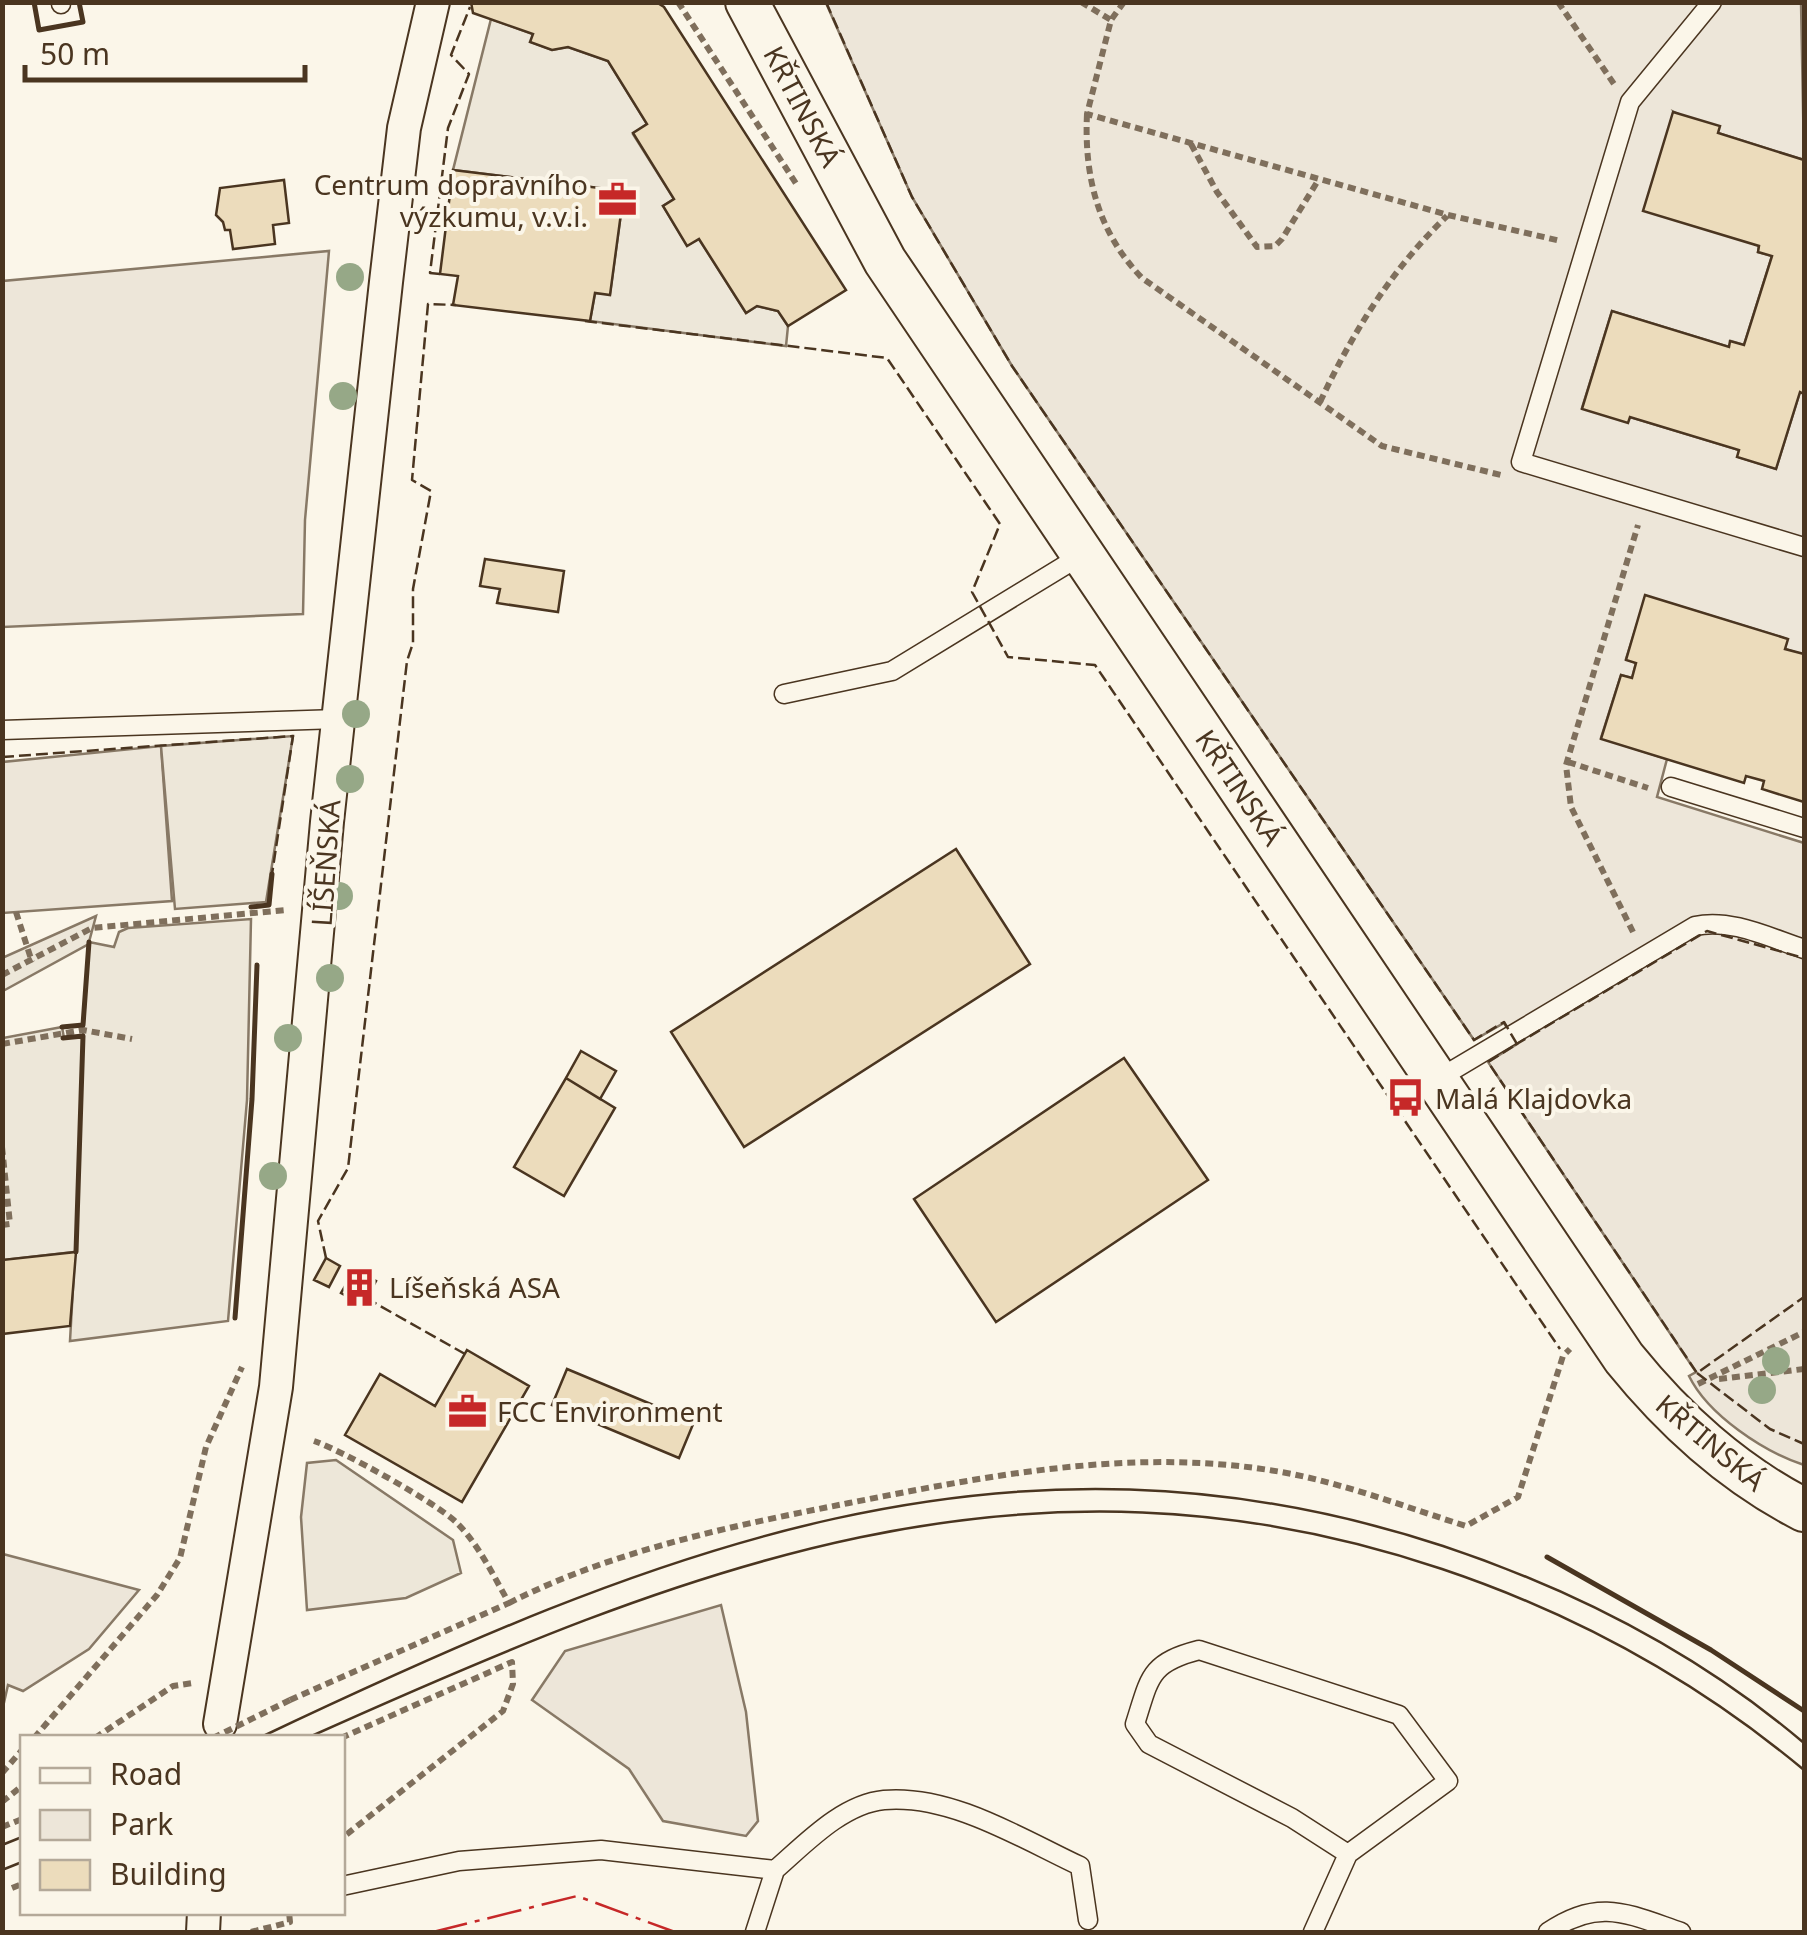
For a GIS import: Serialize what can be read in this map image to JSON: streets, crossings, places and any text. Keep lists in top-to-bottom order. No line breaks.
{"streets":{"street":["KŘTINSKÁ","LÍŠEŇSKÁ"]},"places":{"office":["Centrum dopravního výzkumu, v.v.i.","FCC Environment"],"bus stop":["Malá Klajdovka"],"building":["Líšeňská ASA"]},"legend":["Road","Park","Building"],"scale_bar":"50 m"}
